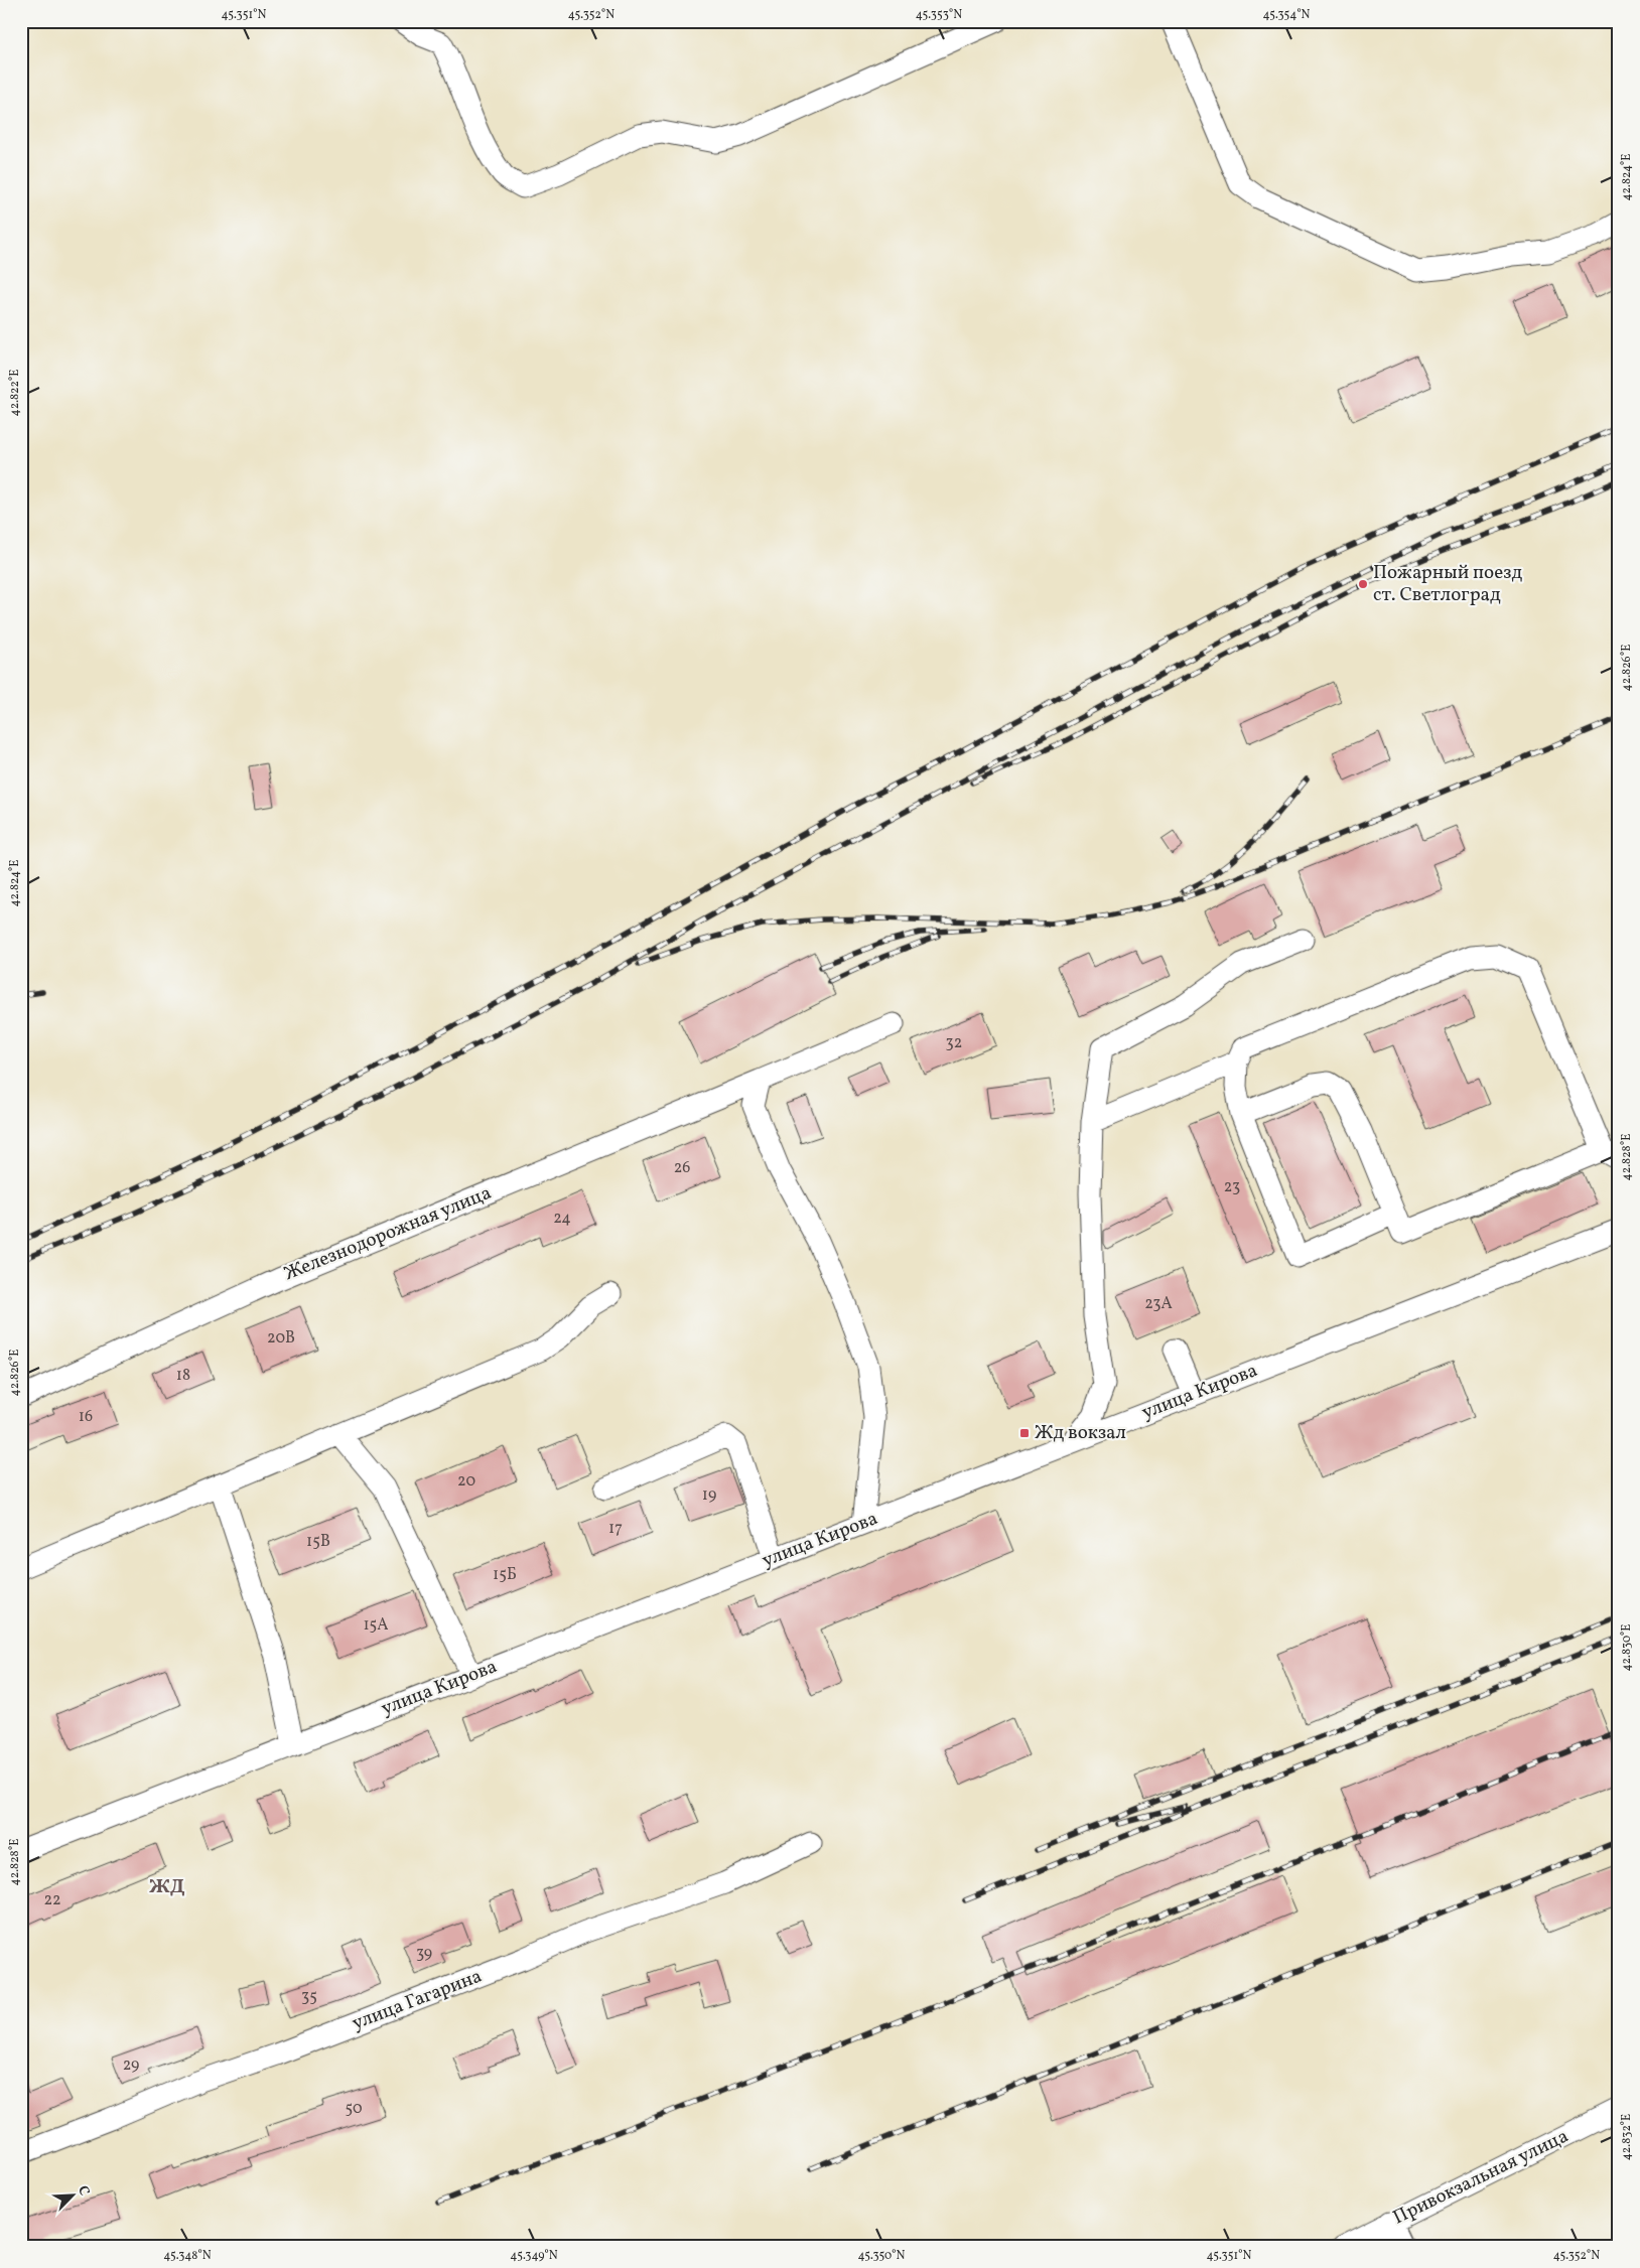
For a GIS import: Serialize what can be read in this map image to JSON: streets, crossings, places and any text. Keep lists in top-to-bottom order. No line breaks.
{"streets":{"street":["Железнодорожная улица","улица Кирова","улица Гагарина","Привокзальная улица"]},"districts":["ЖД"],"places":{"other":["Пожарный поезд ст. Светлоград"],"transit":["Жд вокзал"]},"house_numbers":["32","26","23","24","23А","20В","18","16","20","19","17","15В","15Б","15А","22","39","35","29","50"],"north":"top right","coordinates":["45.351°N","45.352°N","45.353°N","45.354°N","42.824°E","42.822°E","42.826°E","42.828°E","42.830°E","42.832°E","45.348°N","45.349°N","45.350°N"]}
